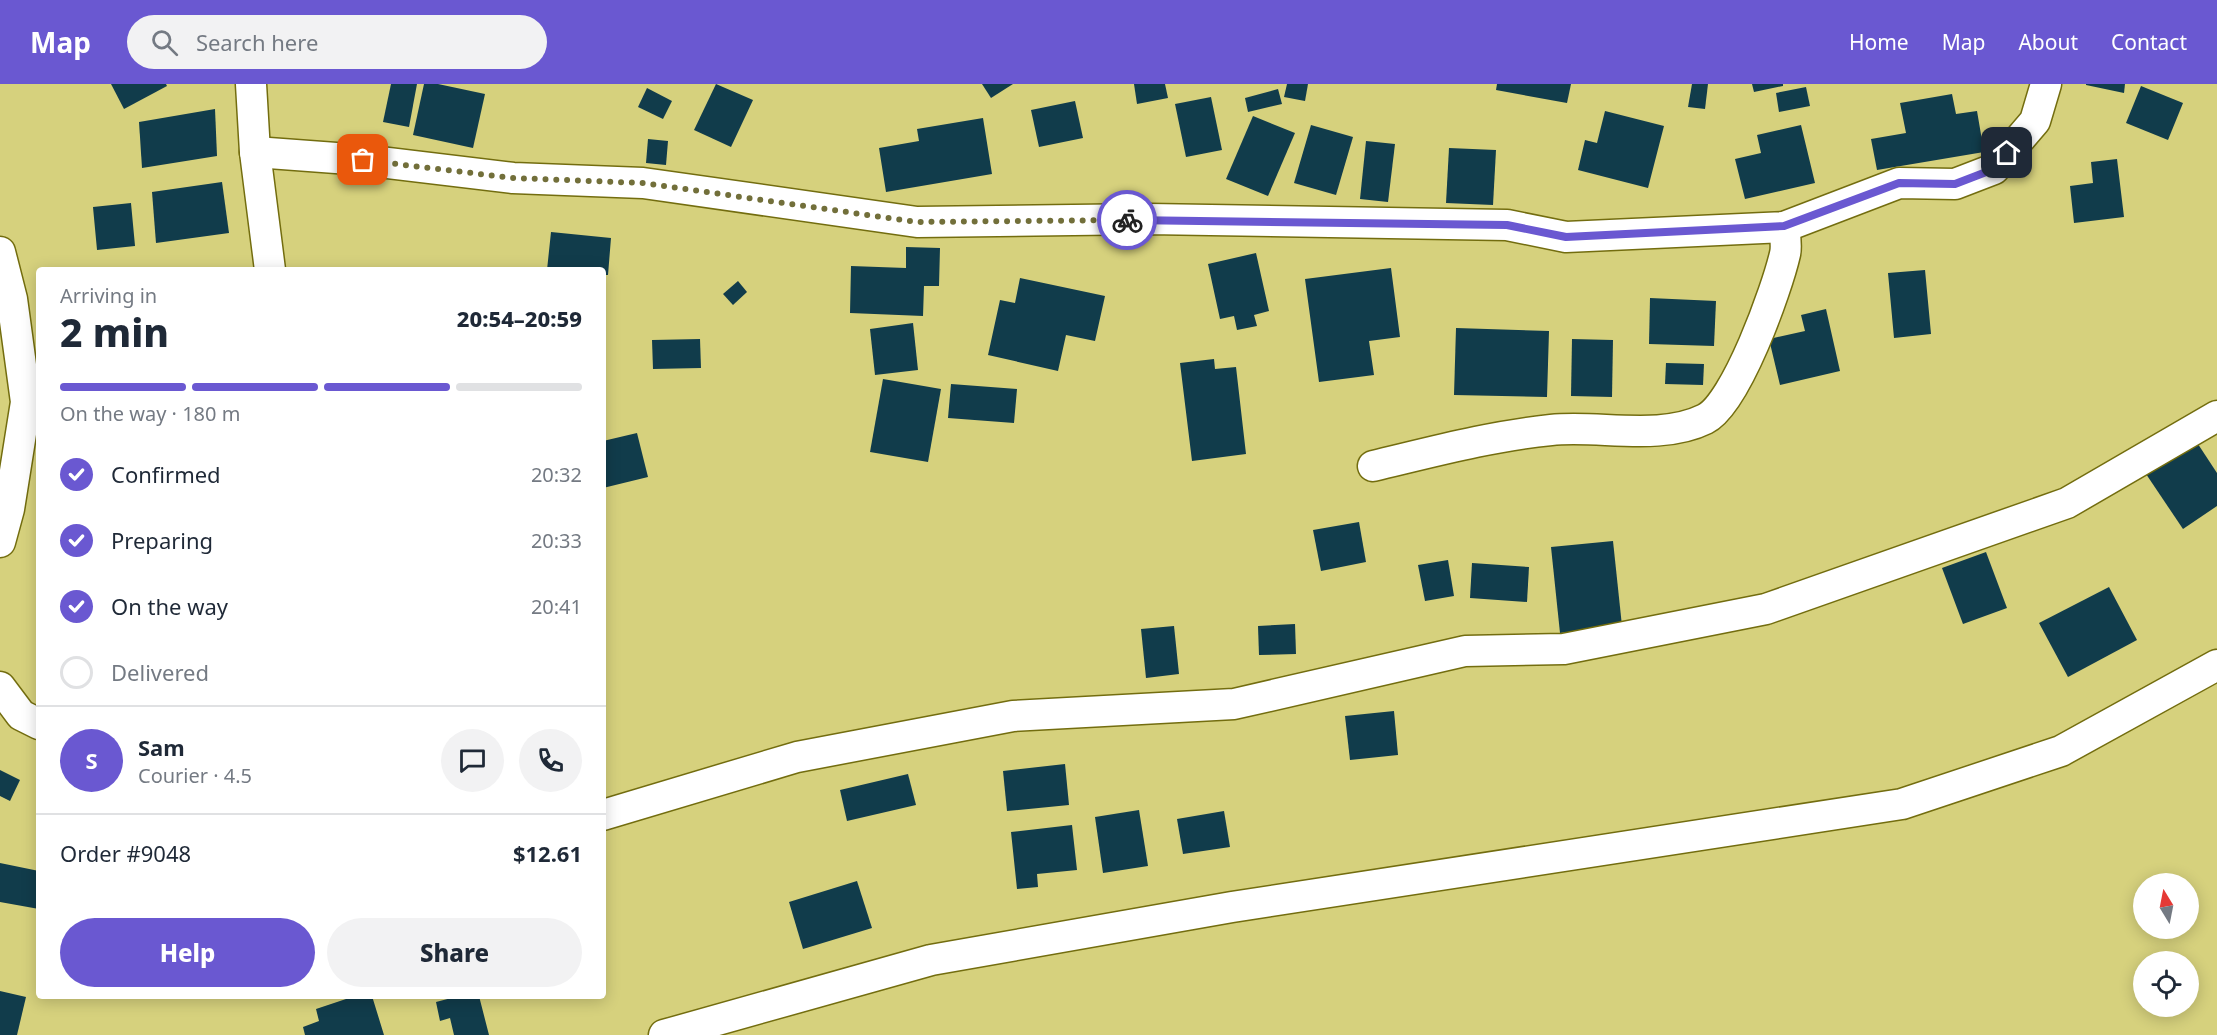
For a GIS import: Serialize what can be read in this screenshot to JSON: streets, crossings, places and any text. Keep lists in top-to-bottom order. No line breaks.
{"north":"top","page":{"header":"Map","search":"Search here","nav":["Home","Map","About","Contact"],"heading":["2 min","Arriving in","20:54–20:59"],"panel":["Sam","Courier · 4.5","Order #9048","$12.61"],"bar":"On the way · 180 m","list":[["Confirmed","20:32"],["Preparing","20:33"],["On the way","20:41"],"Delivered"],"round":"S","buttons":["Help","Share"]}}
